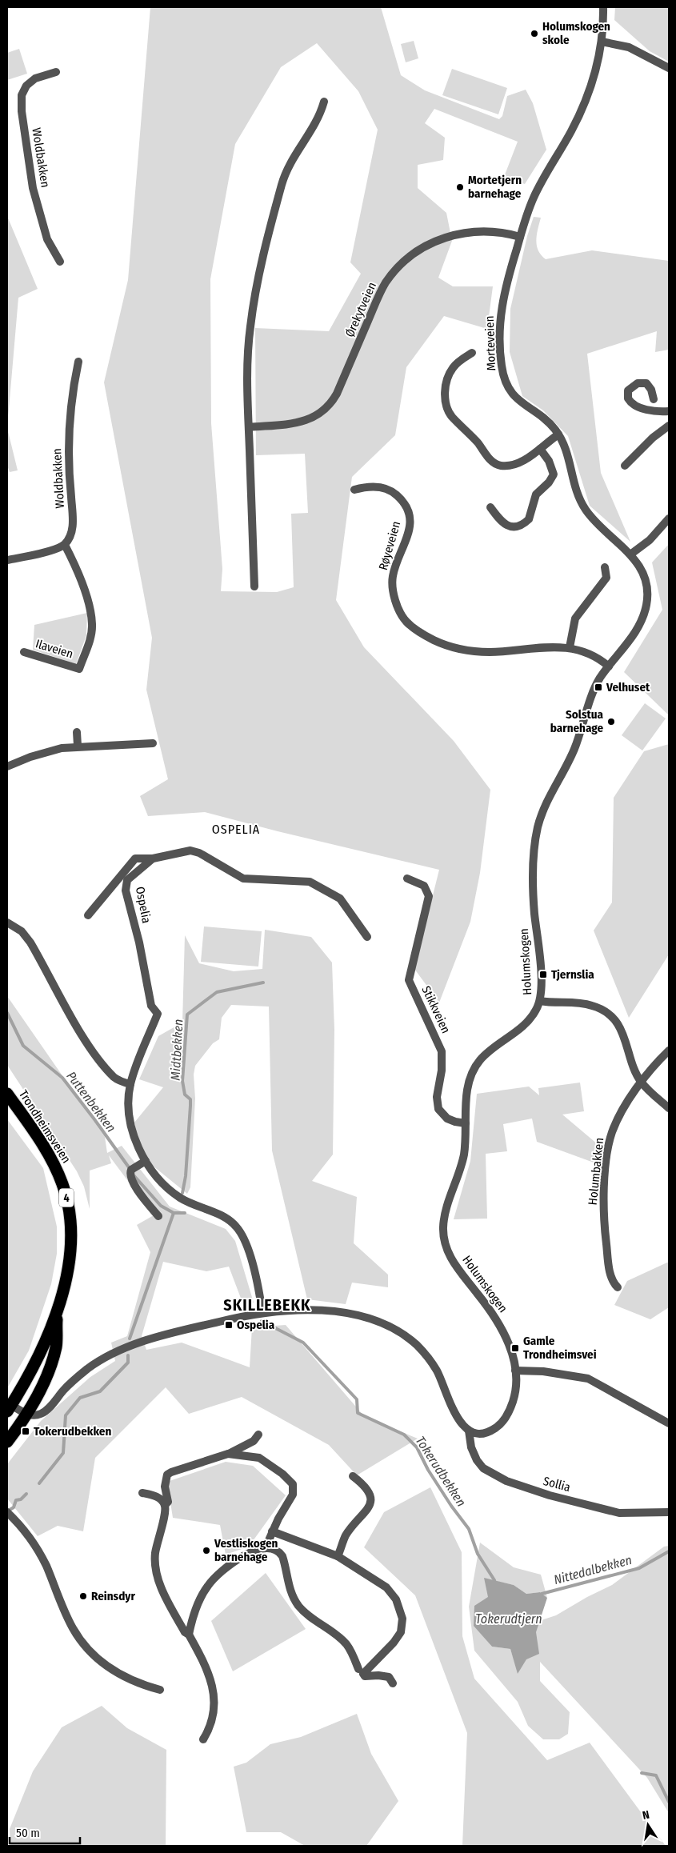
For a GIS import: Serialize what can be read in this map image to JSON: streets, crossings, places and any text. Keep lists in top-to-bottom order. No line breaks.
{"streets":{"highway":["Trondheimsveien","4"],"street":["Woldbakken","Ørekytveien","Morteveien","Røyeveien","Ilaveien","Ospelia","Holumskogen","Stikkveien","Holumbakken","Sollia"]},"crossings":[["Woldbakken","Ilaveien"],["Ørekytveien","Morteveien"],["Morteveien","Røyeveien"],["Morteveien","Holumskogen"],["Røyeveien","Holumskogen"],["Holumskogen","Stikkveien"]],"districts":["OSPELIA","SKILLEBEKK"],"water":["Midtbekken","Puttenbekken","Tokerudbekken","Nittedalbekken","Tokerudtjern"],"places":{"other":["Holumskogen skole","Mortetjern barnehage","Solstua barnehage","Vestliskogen barnehage","Reinsdyr"],"transit":["Velhuset","Tjernslia","Ospelia","Gamle Trondheimsvei","Tokerudbekken"]},"scale_bar":"50 m","north":"top"}
